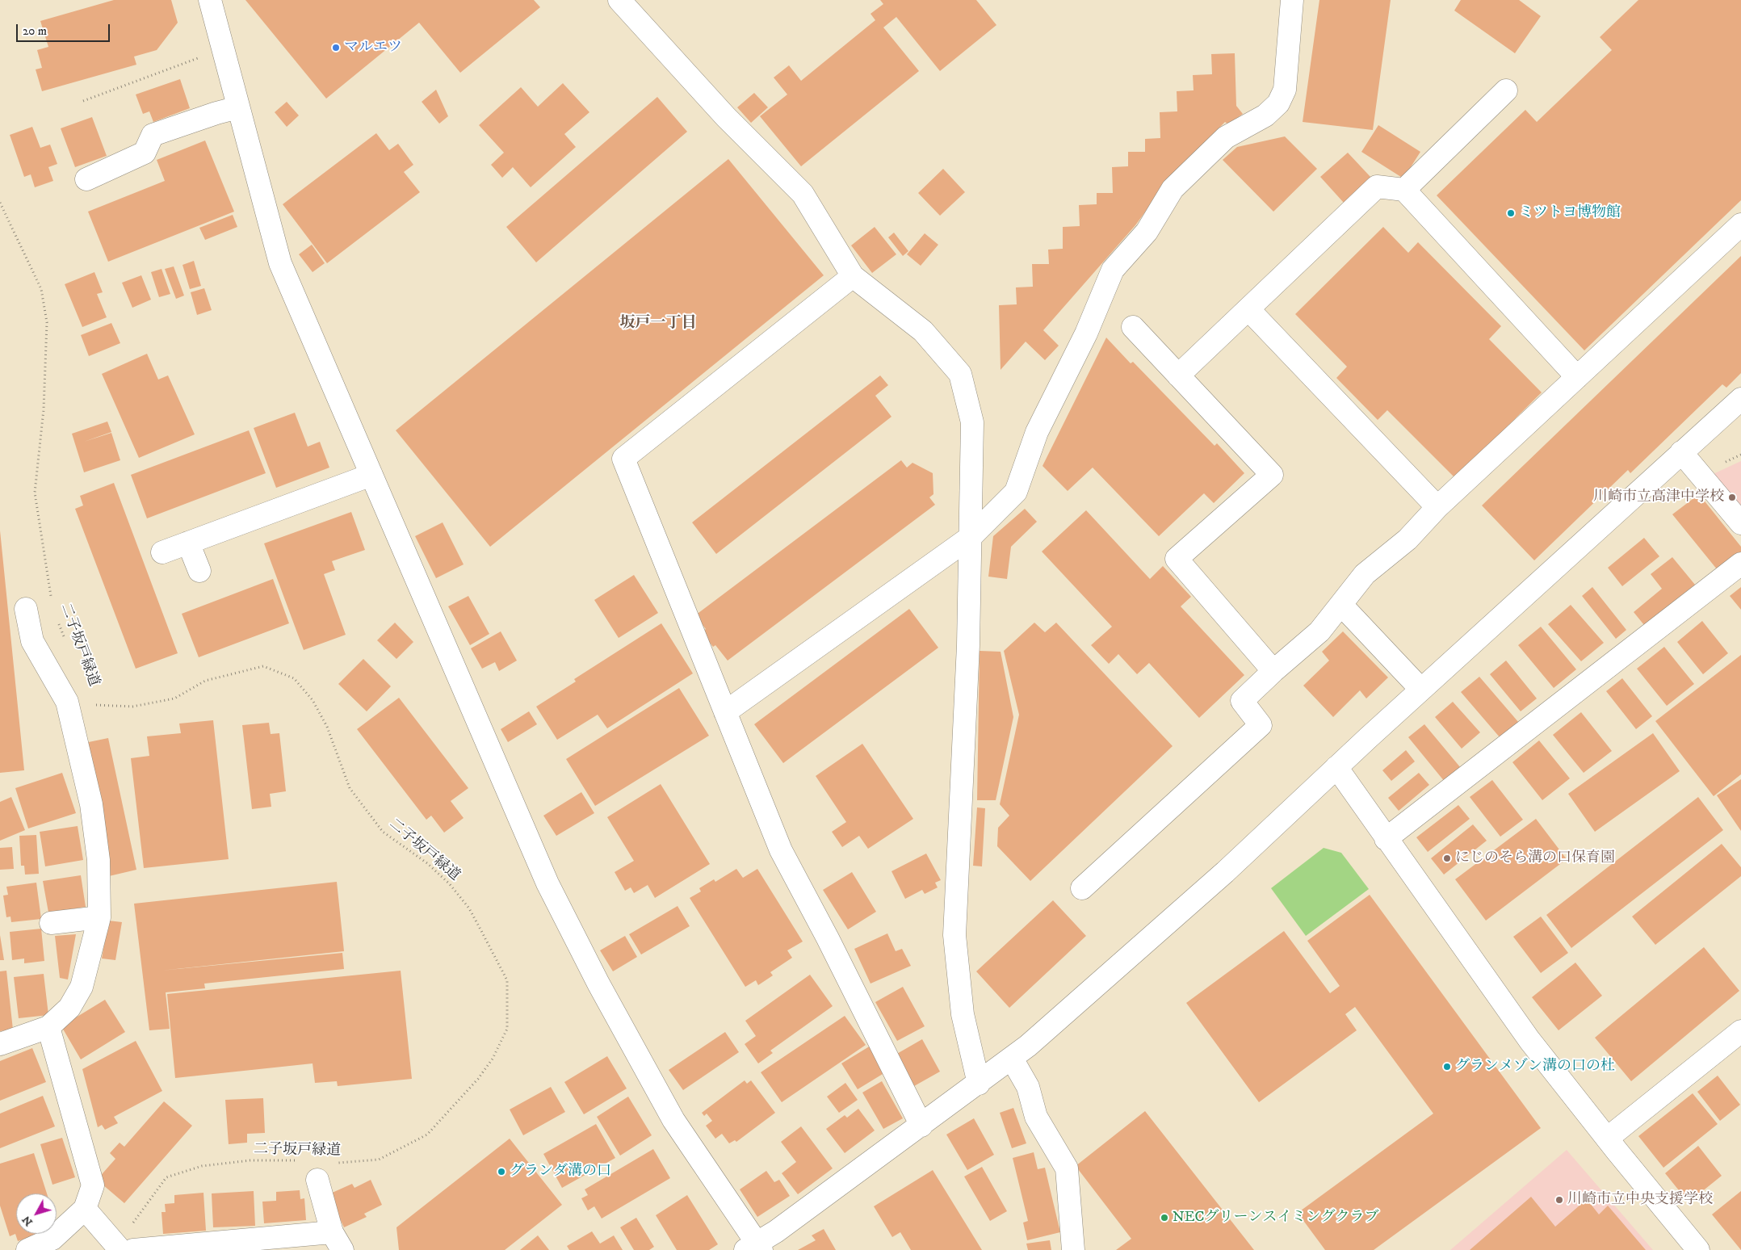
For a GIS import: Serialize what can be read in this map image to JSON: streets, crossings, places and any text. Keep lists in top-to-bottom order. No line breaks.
{"streets":{"path":["二子坂戸緑道"]},"districts":["坂戸一丁目"],"places":["マルエツ","ミツトヨ博物館","川崎市立高津中学校","にじのそら溝の口保育園","グランメゾン溝の口の杜","グランダ溝の口","川崎市立中央支援学校","NECグリーンスイミングクラブ"],"scale_bar":"20 m","north":"bottom left"}
